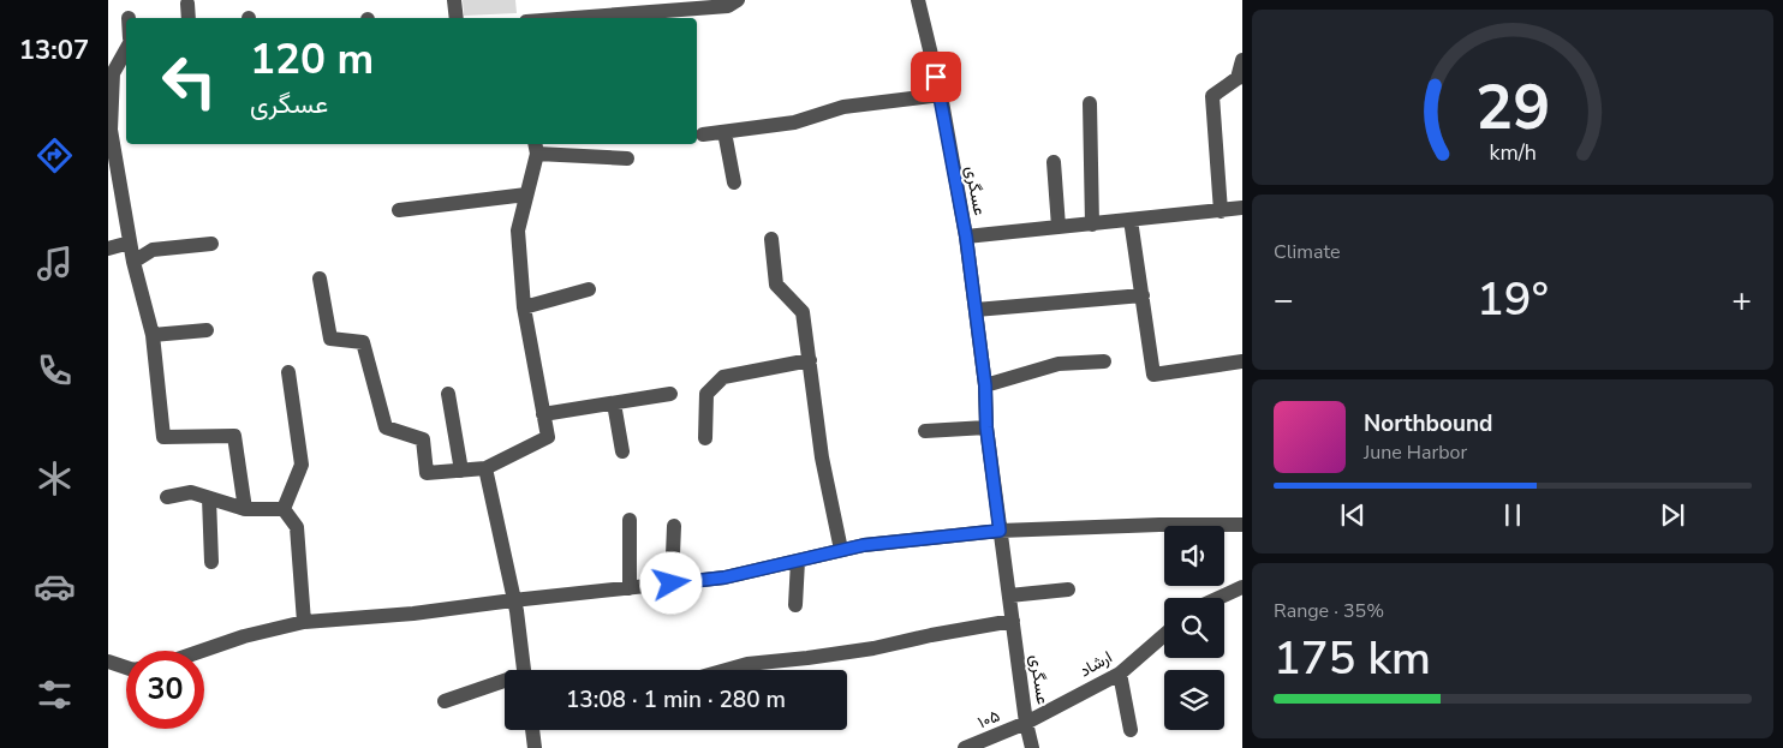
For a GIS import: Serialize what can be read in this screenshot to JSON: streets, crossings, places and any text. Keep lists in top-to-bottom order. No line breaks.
{"streets":{"street":["عسگری","ارشاد","۱۰۵"]},"crossings":[["عسگری","ارشاد"],["عسگری","۱۰۵"],["ارشاد","۱۰۵"]],"page":{"tabs":"13:07","turn":["120 m","عسگری"],"tile":["Climate",["Range · 35%","175 km"]],"heat":["−","19°","+"],"song":["Northbound","June Harbor"],"limit":"30","trip":"13:08 · 1 min · 280 m","gauge":["29","km/h"]}}
